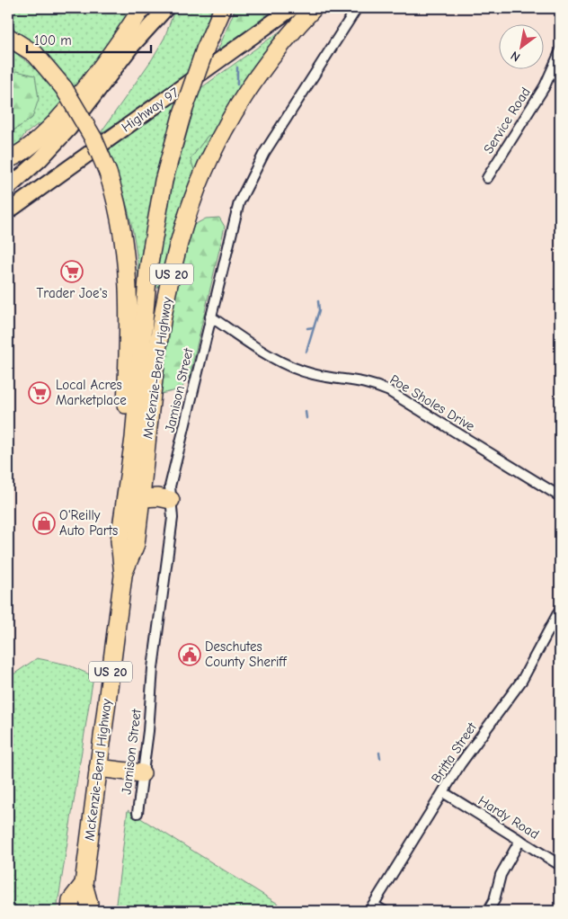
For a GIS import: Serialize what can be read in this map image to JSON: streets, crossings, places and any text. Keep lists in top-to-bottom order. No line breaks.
{"streets":{"highway":["US 20","McKenzie-Bend Highway"],"main road":["Highway 97"],"street":["Service Road","Jamison Street","Poe Sholes Drive","Britta Street","Hardy Road"]},"crossings":[["Jamison Street","Poe Sholes Drive"],["Britta Street","Hardy Road"]],"places":{"supermarket":["Trader Joe's","Local Acres Marketplace"],"shop":["O'Reilly Auto Parts"],"public building":["Deschutes County Sheriff"]},"scale_bar":"100 m","north":"bottom left"}
